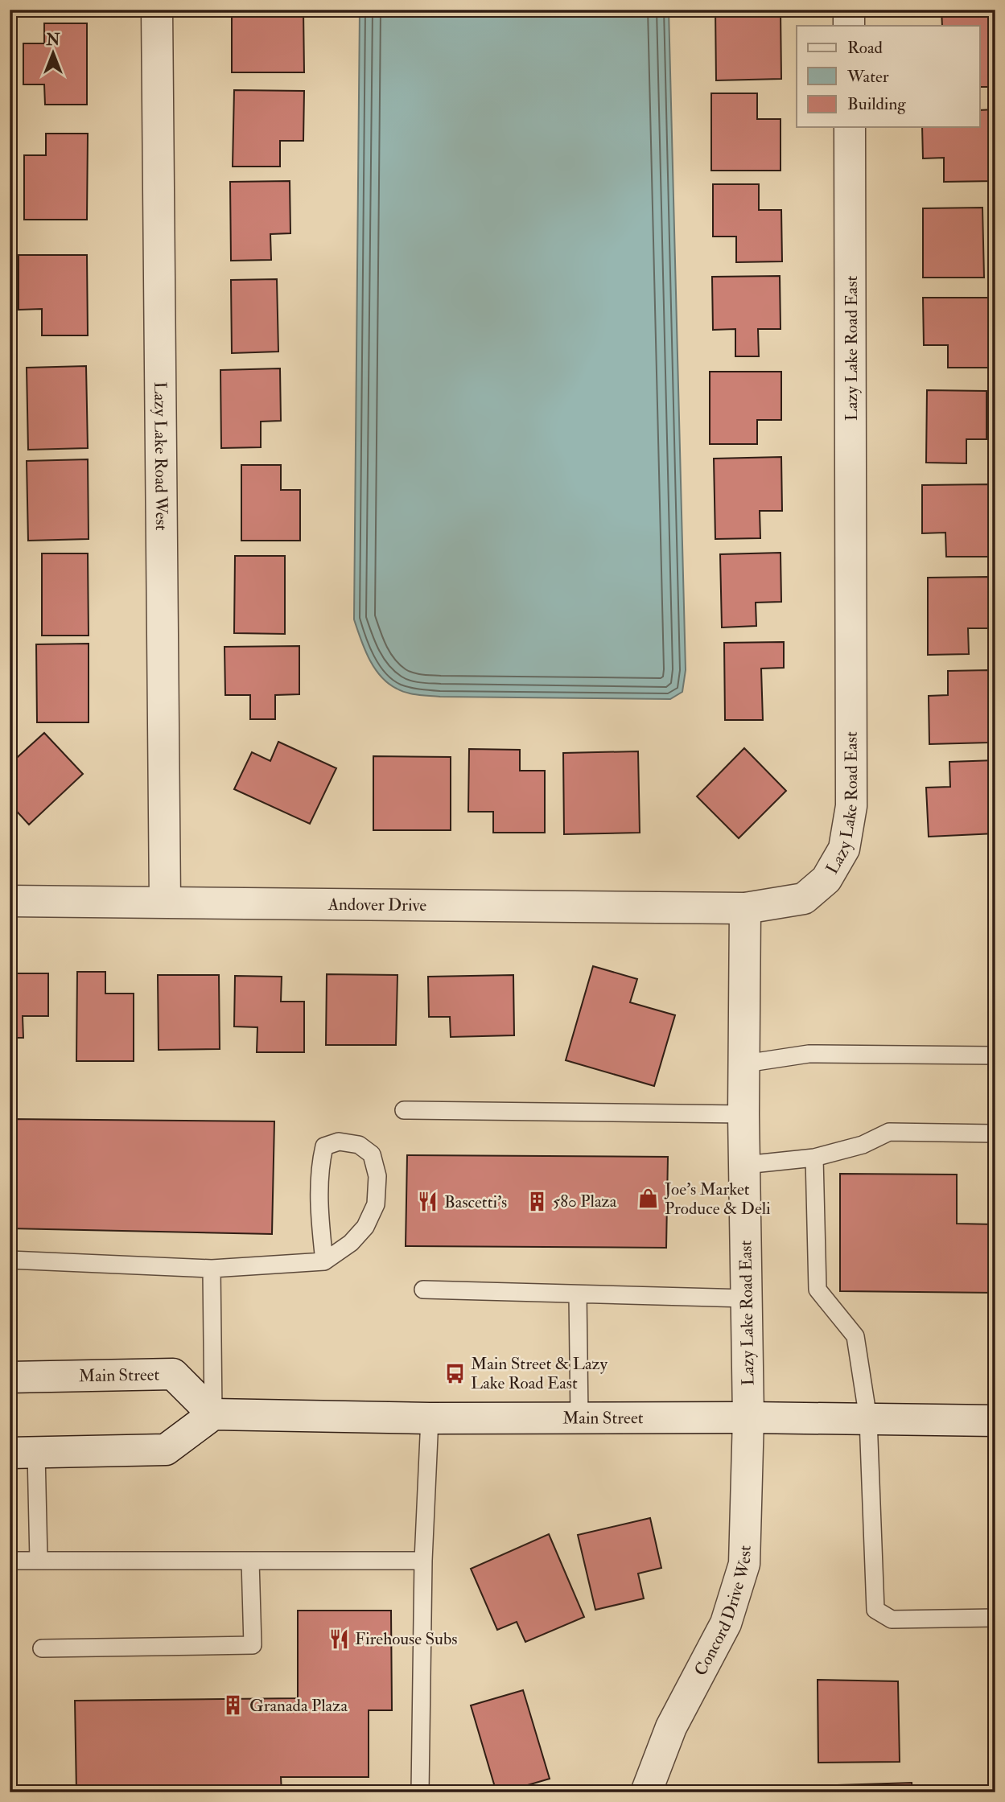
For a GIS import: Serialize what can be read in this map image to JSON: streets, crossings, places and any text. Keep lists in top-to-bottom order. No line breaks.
{"streets":{"street":["Lazy Lake Road East","Lazy Lake Road West","Andover Drive","Main Street","Concord Drive West"]},"crossings":[["Lazy Lake Road East","Andover Drive"],["Lazy Lake Road East","Main Street"],["Lazy Lake Road East","Concord Drive West"],["Lazy Lake Road West","Andover Drive"],["Main Street","Concord Drive West"]],"places":{"shop":["Joe's Market Produce & Deli"],"building":["580 Plaza","Granada Plaza"],"restaurant":["Bascetti's","Firehouse Subs"],"bus stop":["Main Street & Lazy Lake Road East"]},"legend":["Road","Water","Building"],"north":"top"}
